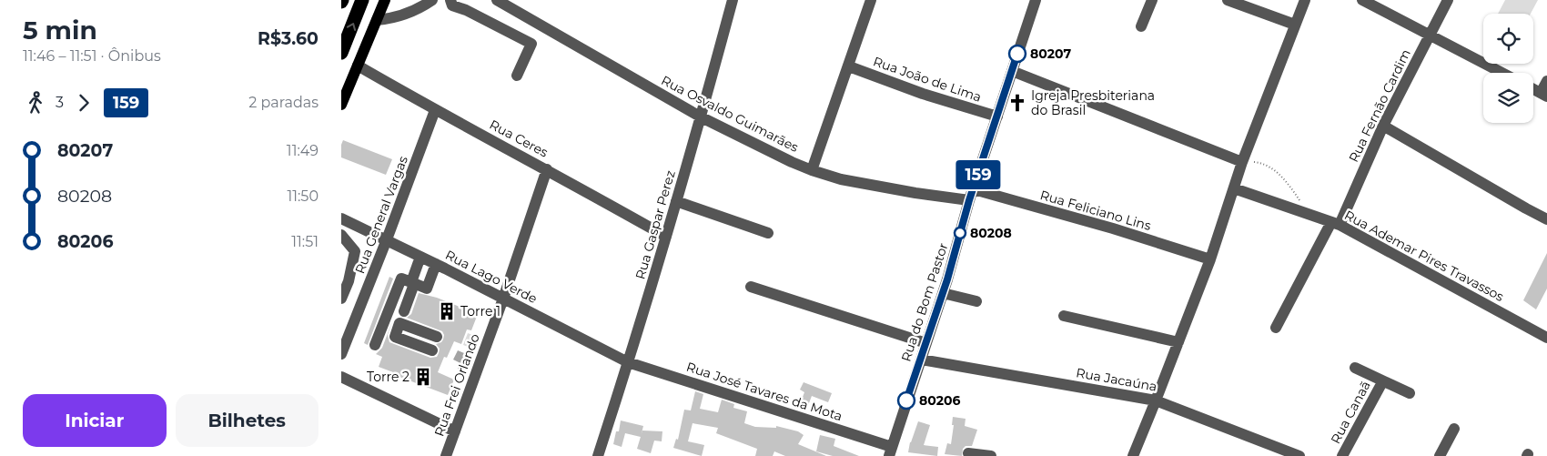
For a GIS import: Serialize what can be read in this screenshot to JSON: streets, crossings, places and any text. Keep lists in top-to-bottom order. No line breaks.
{"streets":{"street":["Rua João de Lima","Rua Fernão Cardim","Rua Osvaldo Guimarães","Rua Ceres","Rua Feliciano Lins","Rua General Vargas","Rua Gaspar Perez","Rua Ademar Pires Travassos","Rua Lago Verde","Rua do Bom Pastor","Rua Jacaúna","Rua Frei Orlando","Rua José Tavares da Mota","Rua Canaã"]},"crossings":[["Rua João de Lima","Rua do Bom Pastor"],["Rua Fernão Cardim","Rua Ademar Pires Travassos"],["Rua Osvaldo Guimarães","Rua Gaspar Perez"],["Rua Osvaldo Guimarães","Rua do Bom Pastor"],["Rua Ceres","Rua General Vargas"],["Rua Ceres","Rua Gaspar Perez"],["Rua Ceres","Rua Frei Orlando"],["Rua Feliciano Lins","Rua do Bom Pastor"],["Rua General Vargas","Rua Lago Verde"],["Rua Gaspar Perez","Rua Lago Verde"],["Rua Gaspar Perez","Rua José Tavares da Mota"],["Rua Lago Verde","Rua Frei Orlando"],["Rua Lago Verde","Rua José Tavares da Mota"],["Rua do Bom Pastor","Rua Jacaúna"],["Rua do Bom Pastor","Rua José Tavares da Mota"]],"places":{"other":["80207","80208","80206"],"church":["Igreja Presbiteriana do Brasil"],"building":["Torre 1","Torre 2"]},"lines":["bus line 159"],"page":{"heading":["5 min","11:46 – 11:51 · Ônibus","R$3.60"],"on_map":"159","legs":["3","159","2 paradas"],"list":[{"name":"80207","value":"11:49"},{"name":"80208","value":"11:50"},{"name":"80206","value":"11:51"}],"buttons":["Iniciar","Bilhetes"]}}
